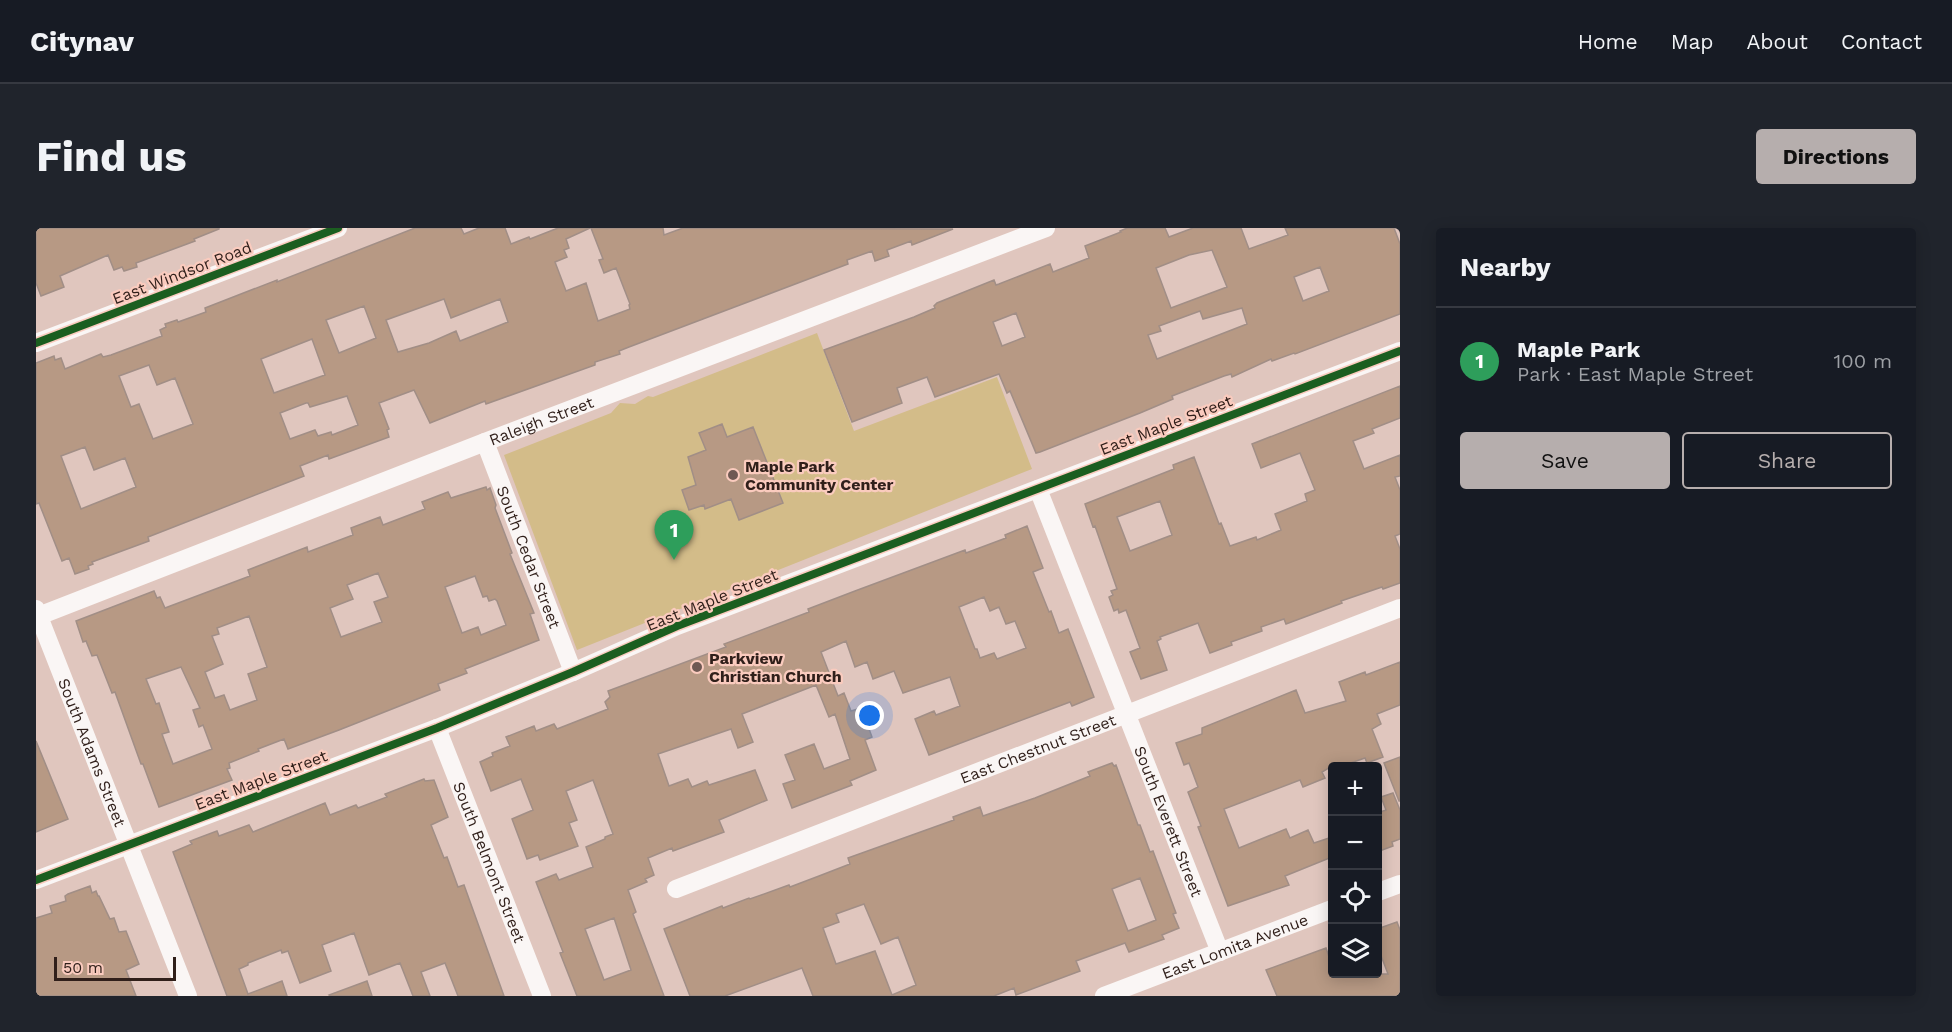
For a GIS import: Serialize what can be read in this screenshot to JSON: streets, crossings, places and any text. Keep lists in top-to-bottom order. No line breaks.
{"streets":{"street":["East Windsor Road","Raleigh Street","East Maple Street","South Cedar Street","East Chestnut Street","South Adams Street","South Everett Street","South Belmont Street","East Lomita Avenue"]},"crossings":[["Raleigh Street","South Cedar Street"],["Raleigh Street","South Adams Street"],["East Maple Street","South Cedar Street"],["East Maple Street","South Adams Street"],["East Maple Street","South Everett Street"],["East Maple Street","South Belmont Street"],["East Chestnut Street","South Everett Street"],["South Everett Street","East Lomita Avenue"]],"places":["Maple Park Community Center","Parkview Christian Church"],"scale_bar":"50 m","page":{"header":"Citynav","nav":["Home","Map","About","Contact"],"buttons":["Directions",["Save","Share"]],"title":"Find us","heading":"Nearby","list":[{"mark":"1","name":"Maple Park","note":"Park · East Maple Street","value":"100 m"}],"pins":"1","map_buttons":["+","−"],"scale":"50 m"}}
